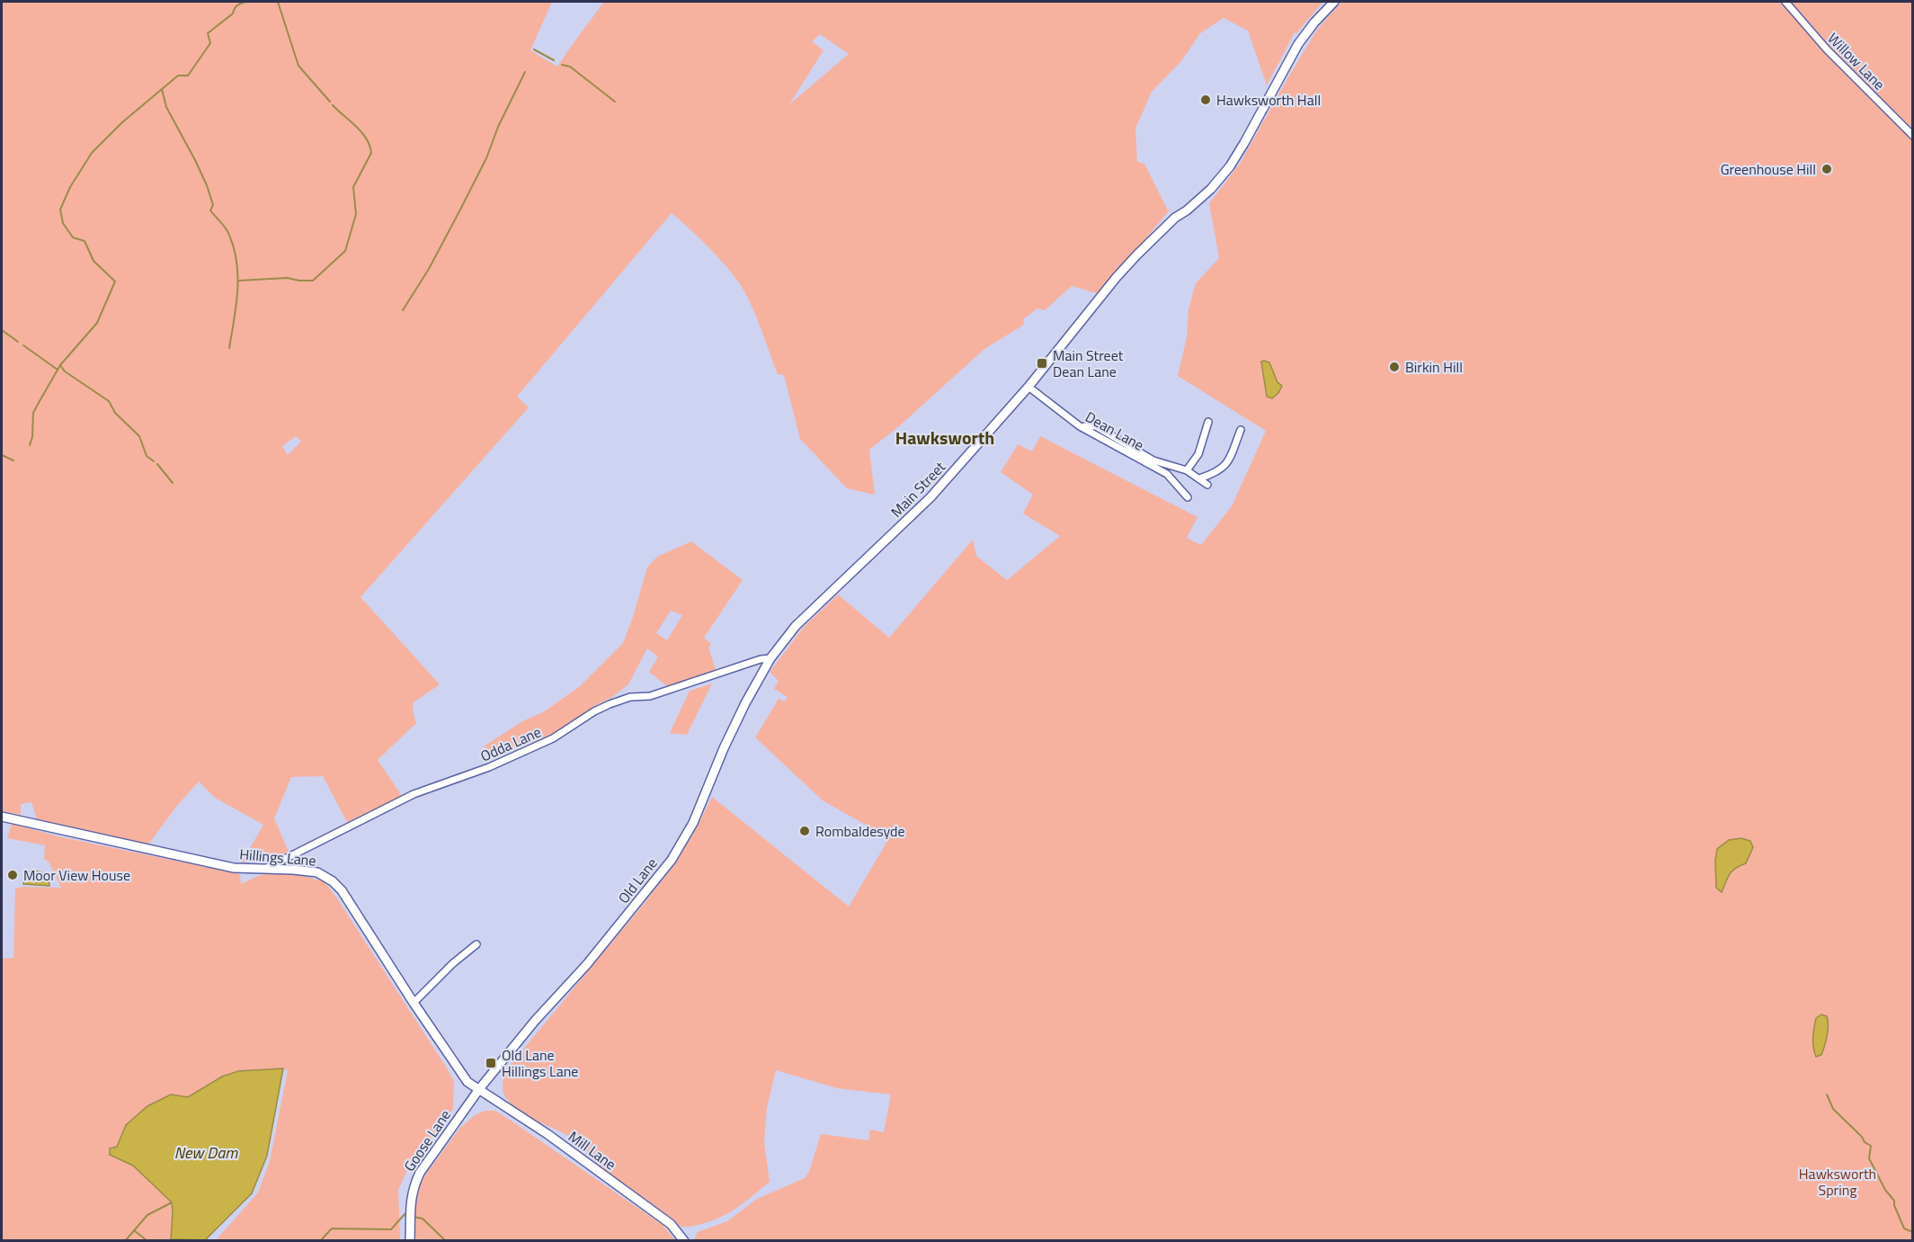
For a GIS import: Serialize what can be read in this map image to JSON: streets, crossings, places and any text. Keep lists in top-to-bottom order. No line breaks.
{"streets":{"street":["Willow Lane","Dean Lane","Main Street","Odda Lane","Hillings Lane","Old Lane","Goose Lane","Mill Lane"]},"crossings":[["Dean Lane","Main Street"],["Main Street","Odda Lane"],["Main Street","Old Lane"],["Odda Lane","Hillings Lane"],["Odda Lane","Old Lane"],["Hillings Lane","Old Lane"],["Hillings Lane","Goose Lane"],["Hillings Lane","Mill Lane"],["Old Lane","Goose Lane"],["Old Lane","Mill Lane"],["Goose Lane","Mill Lane"]],"districts":["Hawksworth"],"water":["New Dam"],"parks":["Hawksworth Spring"],"places":{"other":["Hawksworth Hall","Greenhouse Hill","Birkin Hill","Rombaldesyde","Moor View House"],"transit":["Main Street Dean Lane","Old Lane Hillings Lane"]}}
